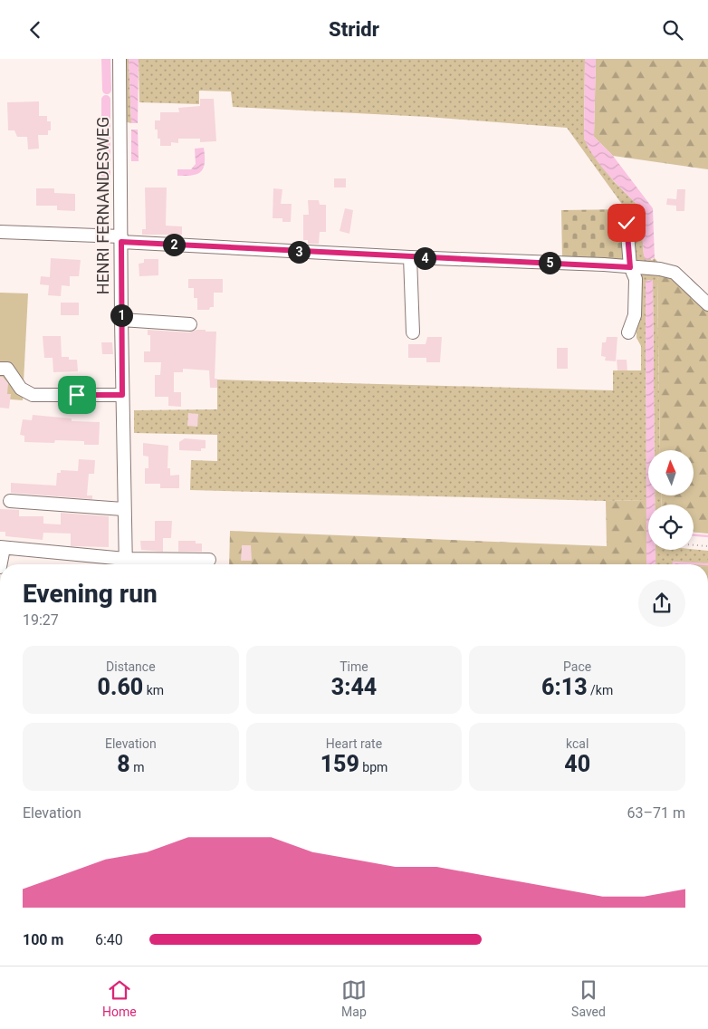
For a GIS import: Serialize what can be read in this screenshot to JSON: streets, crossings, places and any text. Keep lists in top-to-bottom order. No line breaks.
{"streets":{"street":["HENRI FERNANDESWEG"]},"north":"top","page":{"header":"Stridr","pins":["2","3","4","5","1"],"heading":["Evening run","19:27"],"stats":[["Distance","0.60 km"],["Time","3:44"],["Pace","6:13 /km"],["Elevation","8 m"],["Heart rate","159 bpm"],["kcal","40"]],"chart":["Elevation","63–71 m"],"list":[{"name":"100 m","note":"6:40"}],"tabs":["Home","Map","Saved"]}}
